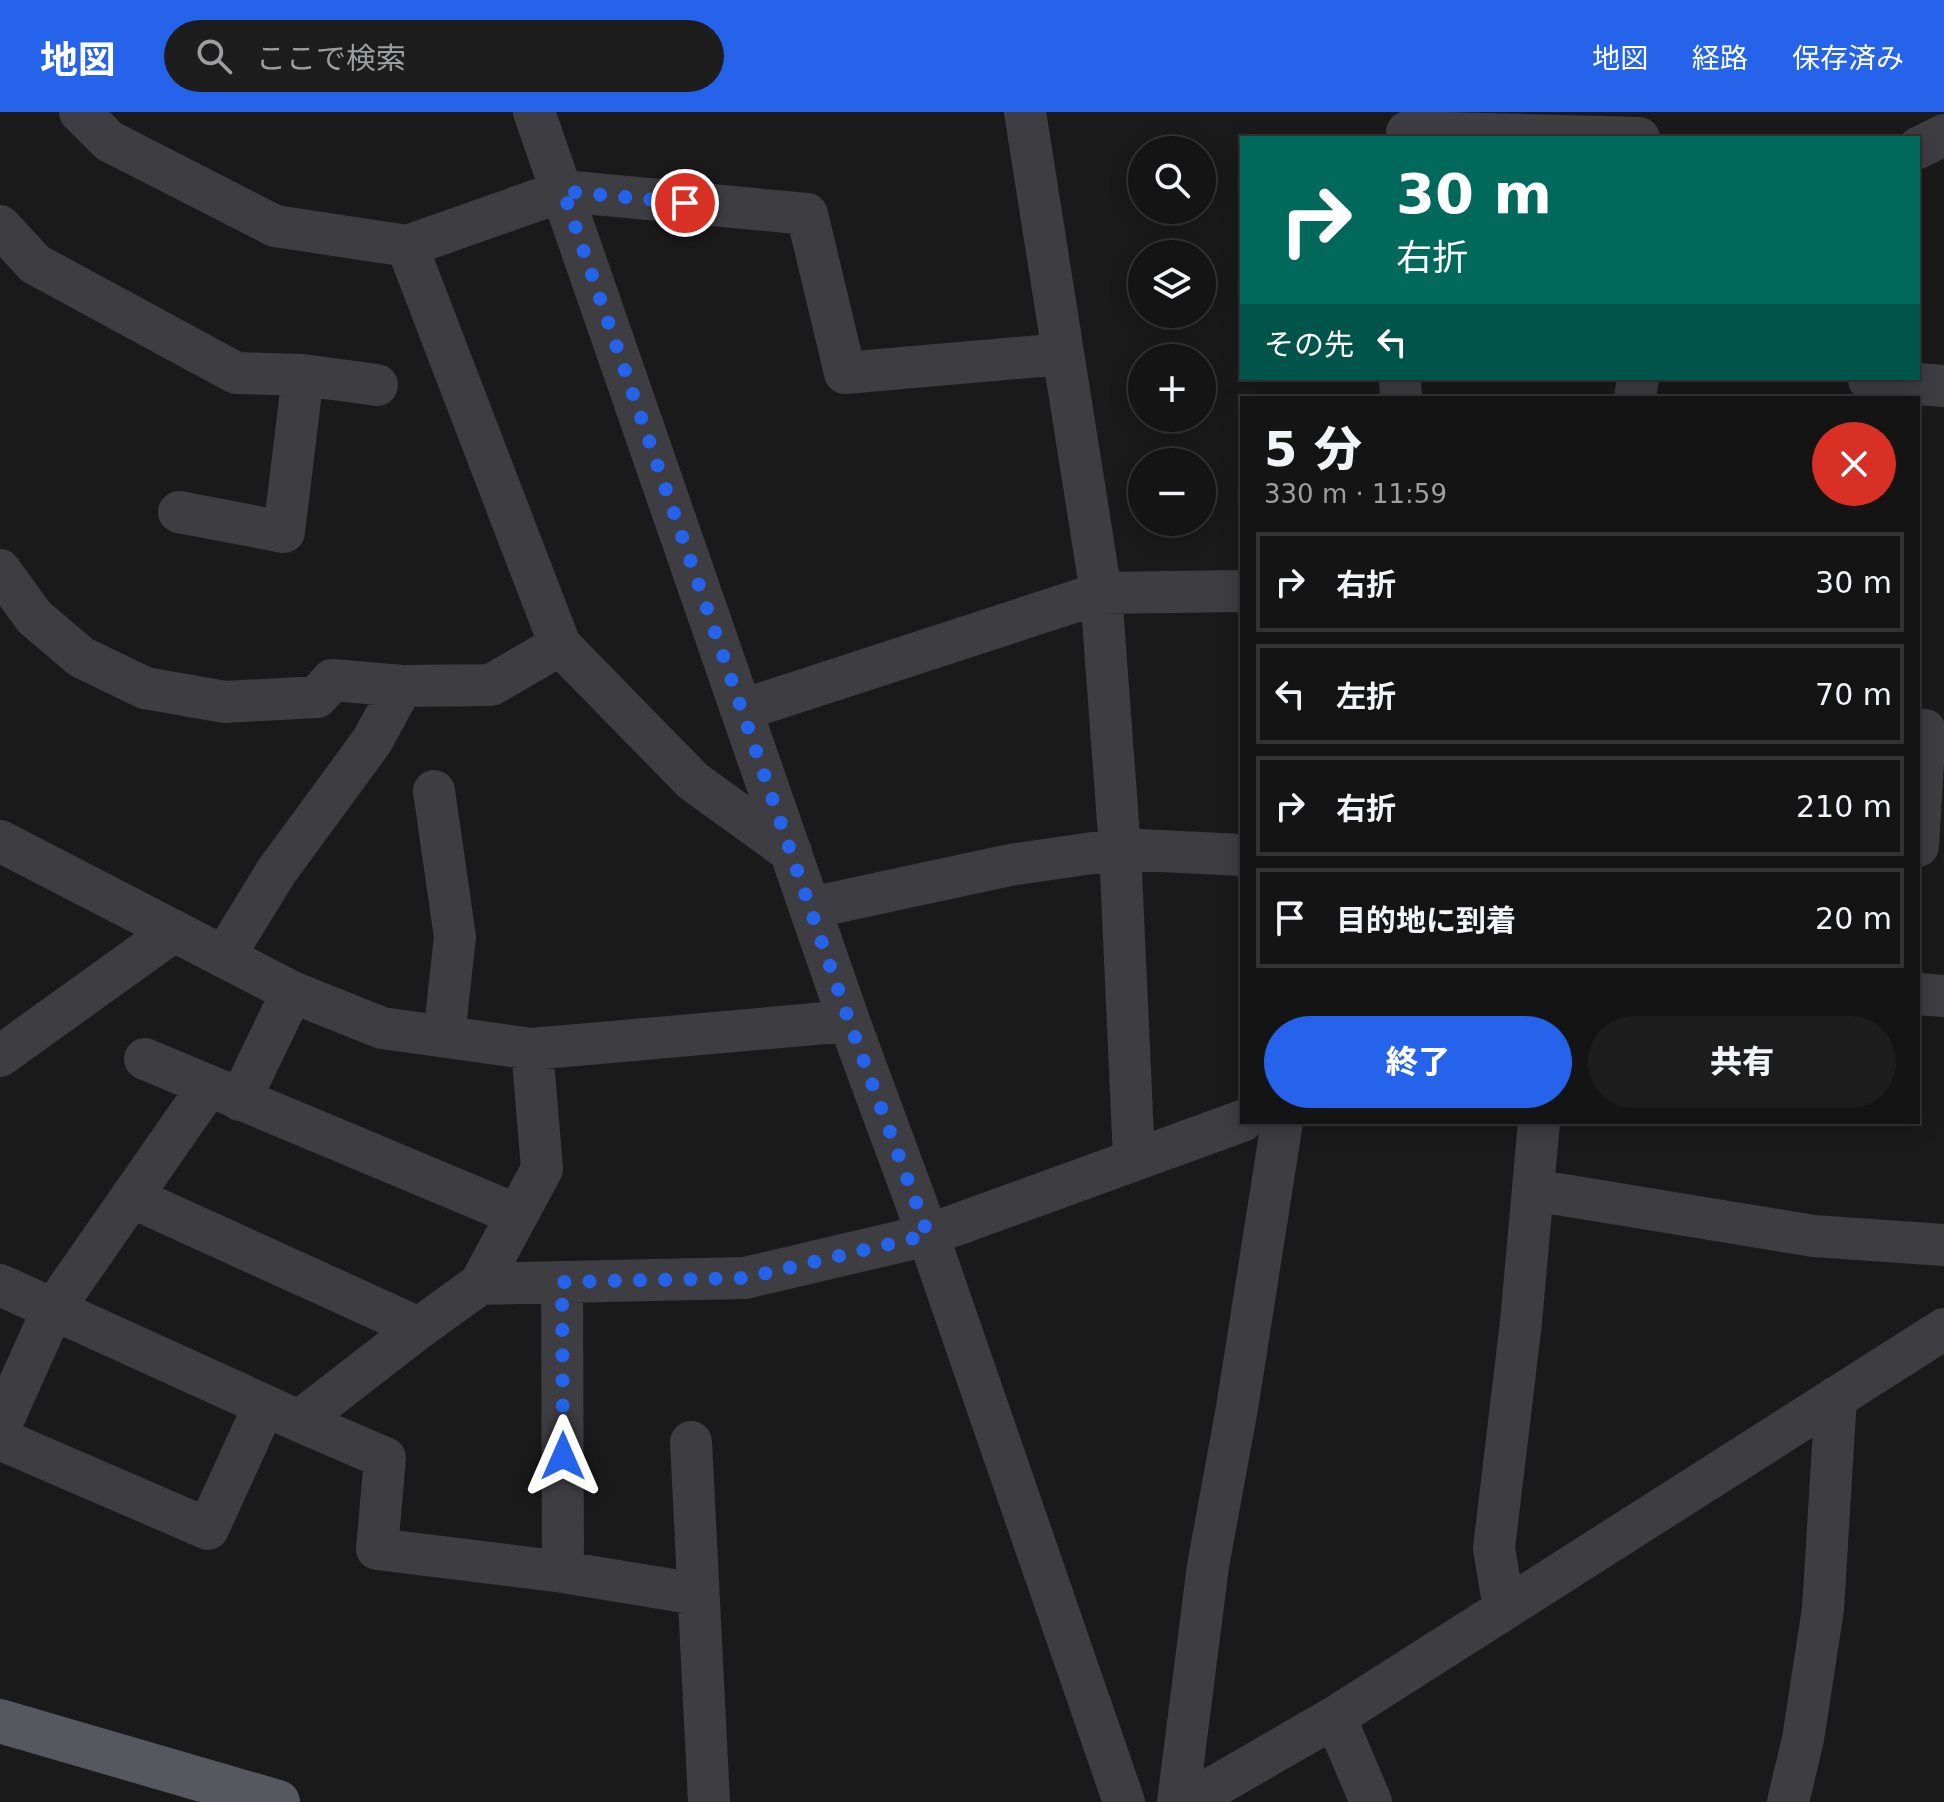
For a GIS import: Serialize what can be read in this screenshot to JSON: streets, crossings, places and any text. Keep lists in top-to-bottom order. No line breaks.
{"page":{"header":"地図","search":"ここで検索","nav":["地図","経路","保存済み"],"map_buttons":["+","−"],"turn":["30 m","右折"],"then":"その先","heading":["5 分","330 m · 11:59"],"list":[{"name":"右折","value":"30 m"},{"name":"左折","value":"70 m"},{"name":"右折","value":"210 m"},{"name":"目的地に到着","value":"20 m"}],"buttons":["終了","共有"]}}
